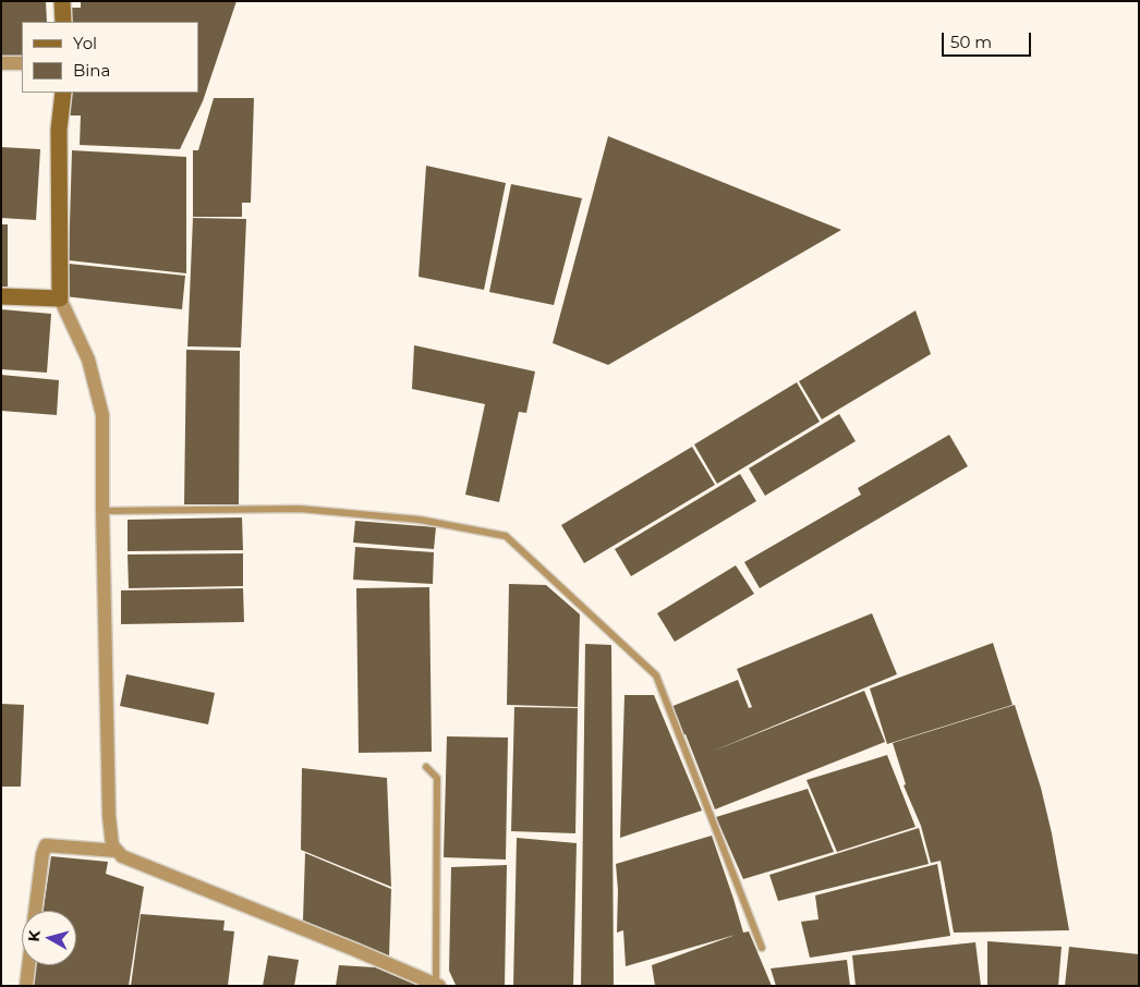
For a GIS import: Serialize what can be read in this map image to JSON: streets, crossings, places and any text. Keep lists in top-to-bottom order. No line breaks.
{"legend":["Yol","Bina"],"scale_bar":"50 m","north":"left"}
